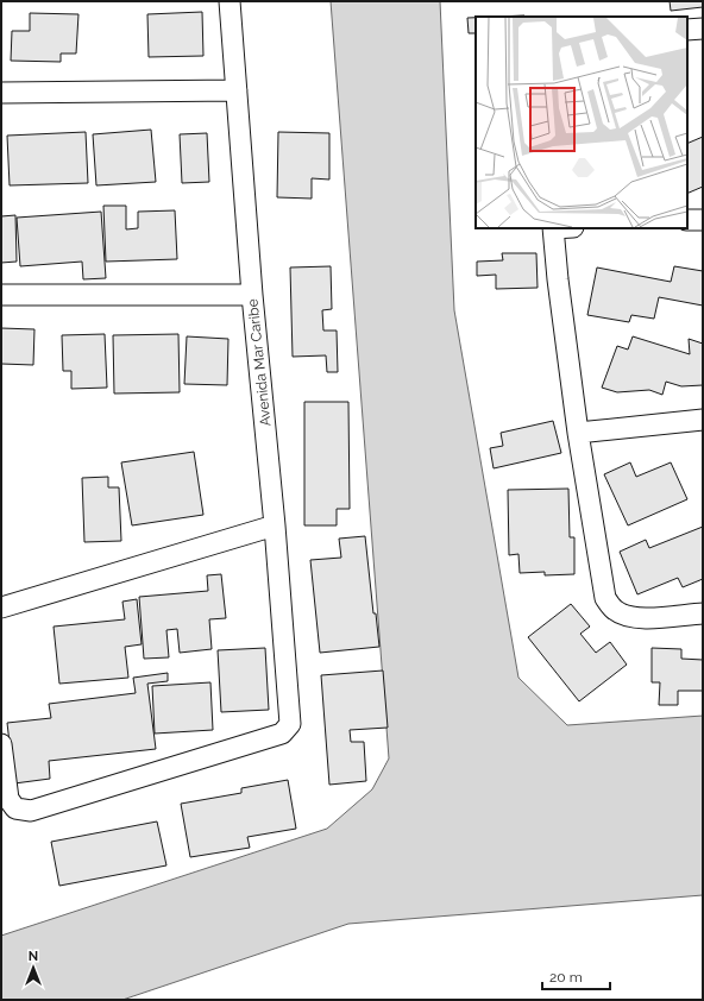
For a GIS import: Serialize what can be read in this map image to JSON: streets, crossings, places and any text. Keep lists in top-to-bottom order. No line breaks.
{"streets":{"street":["Avenida Mar Caribe"]},"scale_bar":"20 m","north":"top"}
